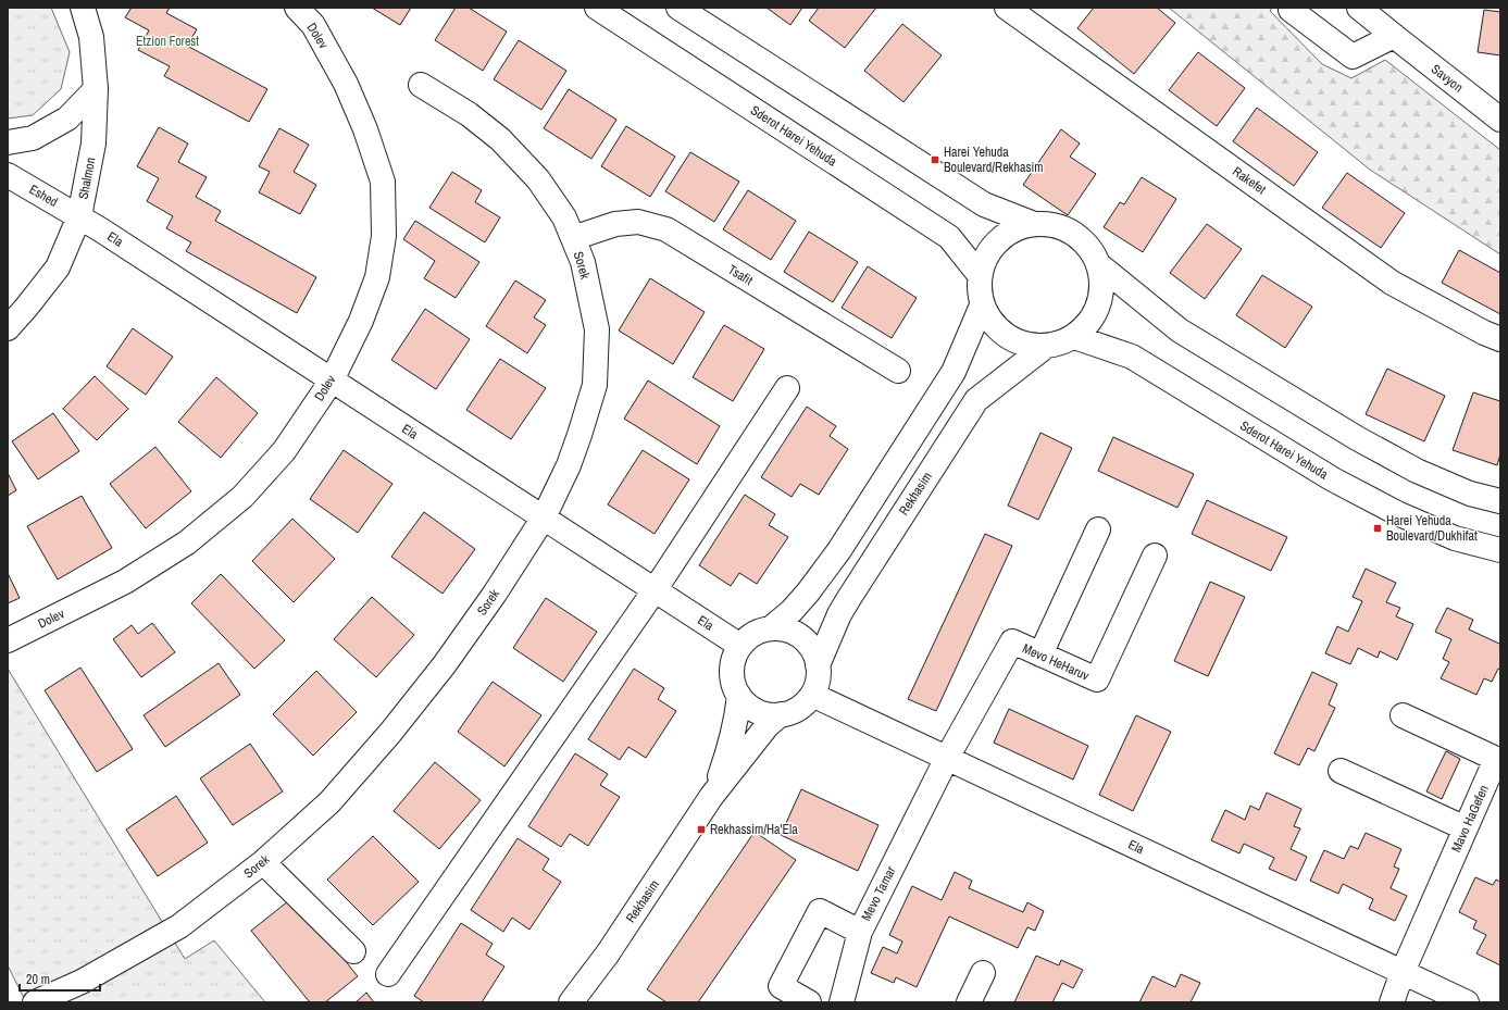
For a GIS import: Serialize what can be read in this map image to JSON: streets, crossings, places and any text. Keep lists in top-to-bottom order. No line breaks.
{"streets":{"street":["Dolev","Savyon","Sderot Harei Yehuda","Shalmon","Rakefet","Eshed","Ela","Sorek","Tsafit","Rekhasim","Mevo HeHaruv","Mavo HaGefen","Mevo Tamar"]},"crossings":[["Dolev","Ela"],["Sderot Harei Yehuda","Rekhasim"],["Shalmon","Eshed"],["Shalmon","Ela"],["Eshed","Ela"],["Ela","Sorek"],["Ela","Rekhasim"],["Ela","Mevo HeHaruv"],["Ela","Mavo HaGefen"],["Ela","Mevo Tamar"],["Sorek","Tsafit"],["Mevo HeHaruv","Mevo Tamar"]],"parks":["Etzion Forest"],"places":{"transit":["Harei Yehuda Boulevard/Rekhasim","Harei Yehuda Boulevard/Dukhifat","Rekhassim/Ha'Ela"]},"scale_bar":"20 m"}
